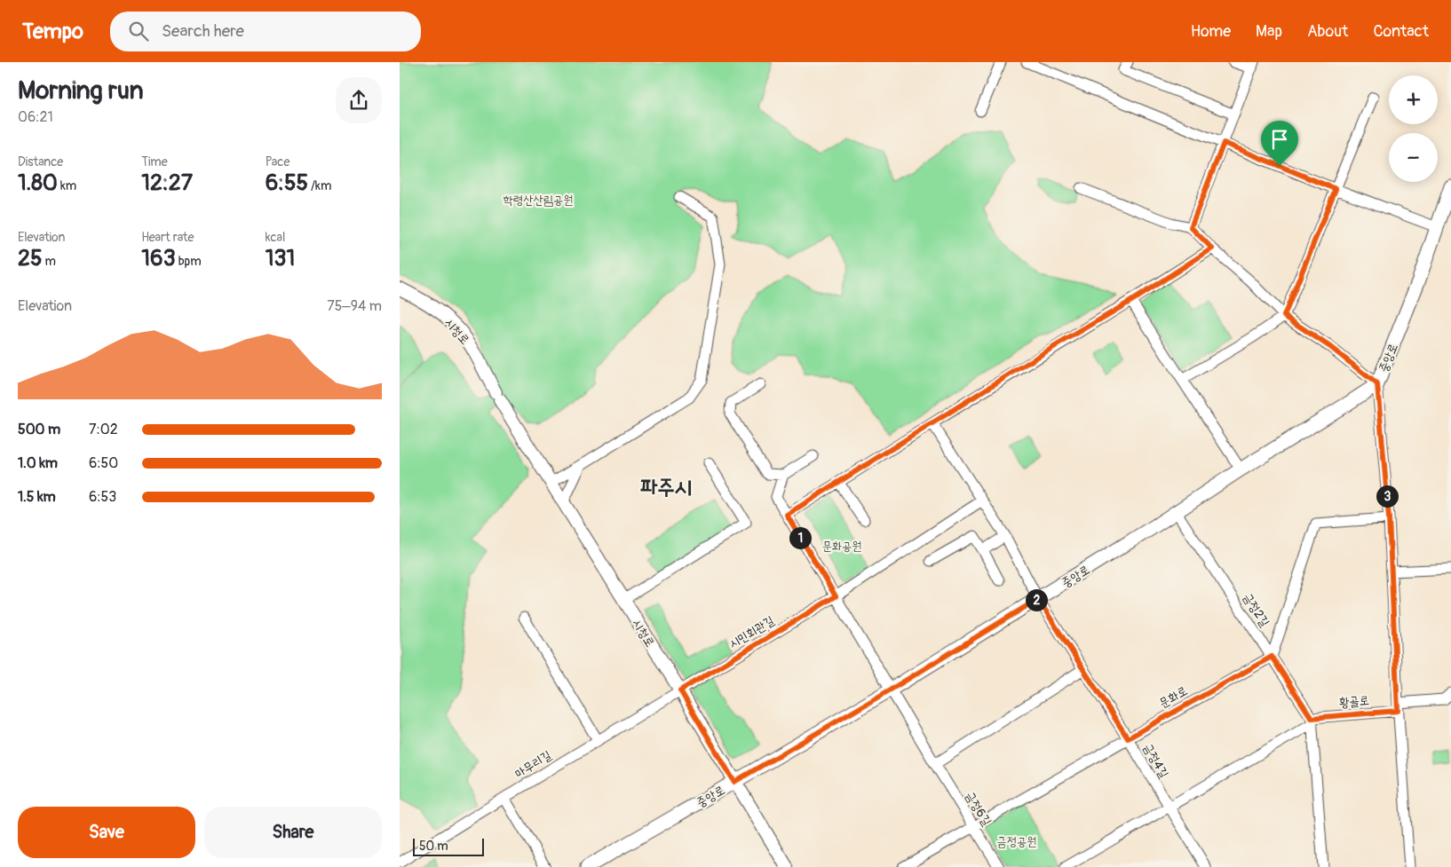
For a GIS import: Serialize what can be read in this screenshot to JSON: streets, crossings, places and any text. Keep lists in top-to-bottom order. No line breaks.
{"streets":{"main road":["중앙로"],"street":["시청로","금정2길","시민회관길","문화로","황골로","금정4길","마무리길","금정6길"]},"crossings":[["시청로","중앙로"],["시청로","시민회관길"],["시청로","마무리길"],["중앙로","금정2길"],["중앙로","금정4길"],["중앙로","금정6길"],["금정2길","문화로"],["금정2길","황골로"],["시민회관길","금정4길"],["시민회관길","마무리길"],["시민회관길","금정6길"],["문화로","금정4길"],["문화로","금정6길"]],"districts":["파주시"],"parks":["학령산산림공원","문화공원","금정공원"],"scale_bar":"50 m","page":{"header":"Tempo","search":"Search here","nav":["Home","Map","About","Contact"],"heading":["Morning run","06:21"],"map_buttons":["+","−"],"stats":[["Distance","1.80 km"],["Time","12:27"],["Pace","6:55 /km"],["Elevation","25 m"],["Heart rate","163 bpm"],["kcal","131"]],"chart":["Elevation","75–94 m"],"list":[{"name":"500 m","note":"7:02"},{"name":"1.0 km","note":"6:50"},{"name":"1.5 km","note":"6:53"}],"pins":["3","1","2"],"buttons":["Save","Share"],"scale":"50 m"}}
